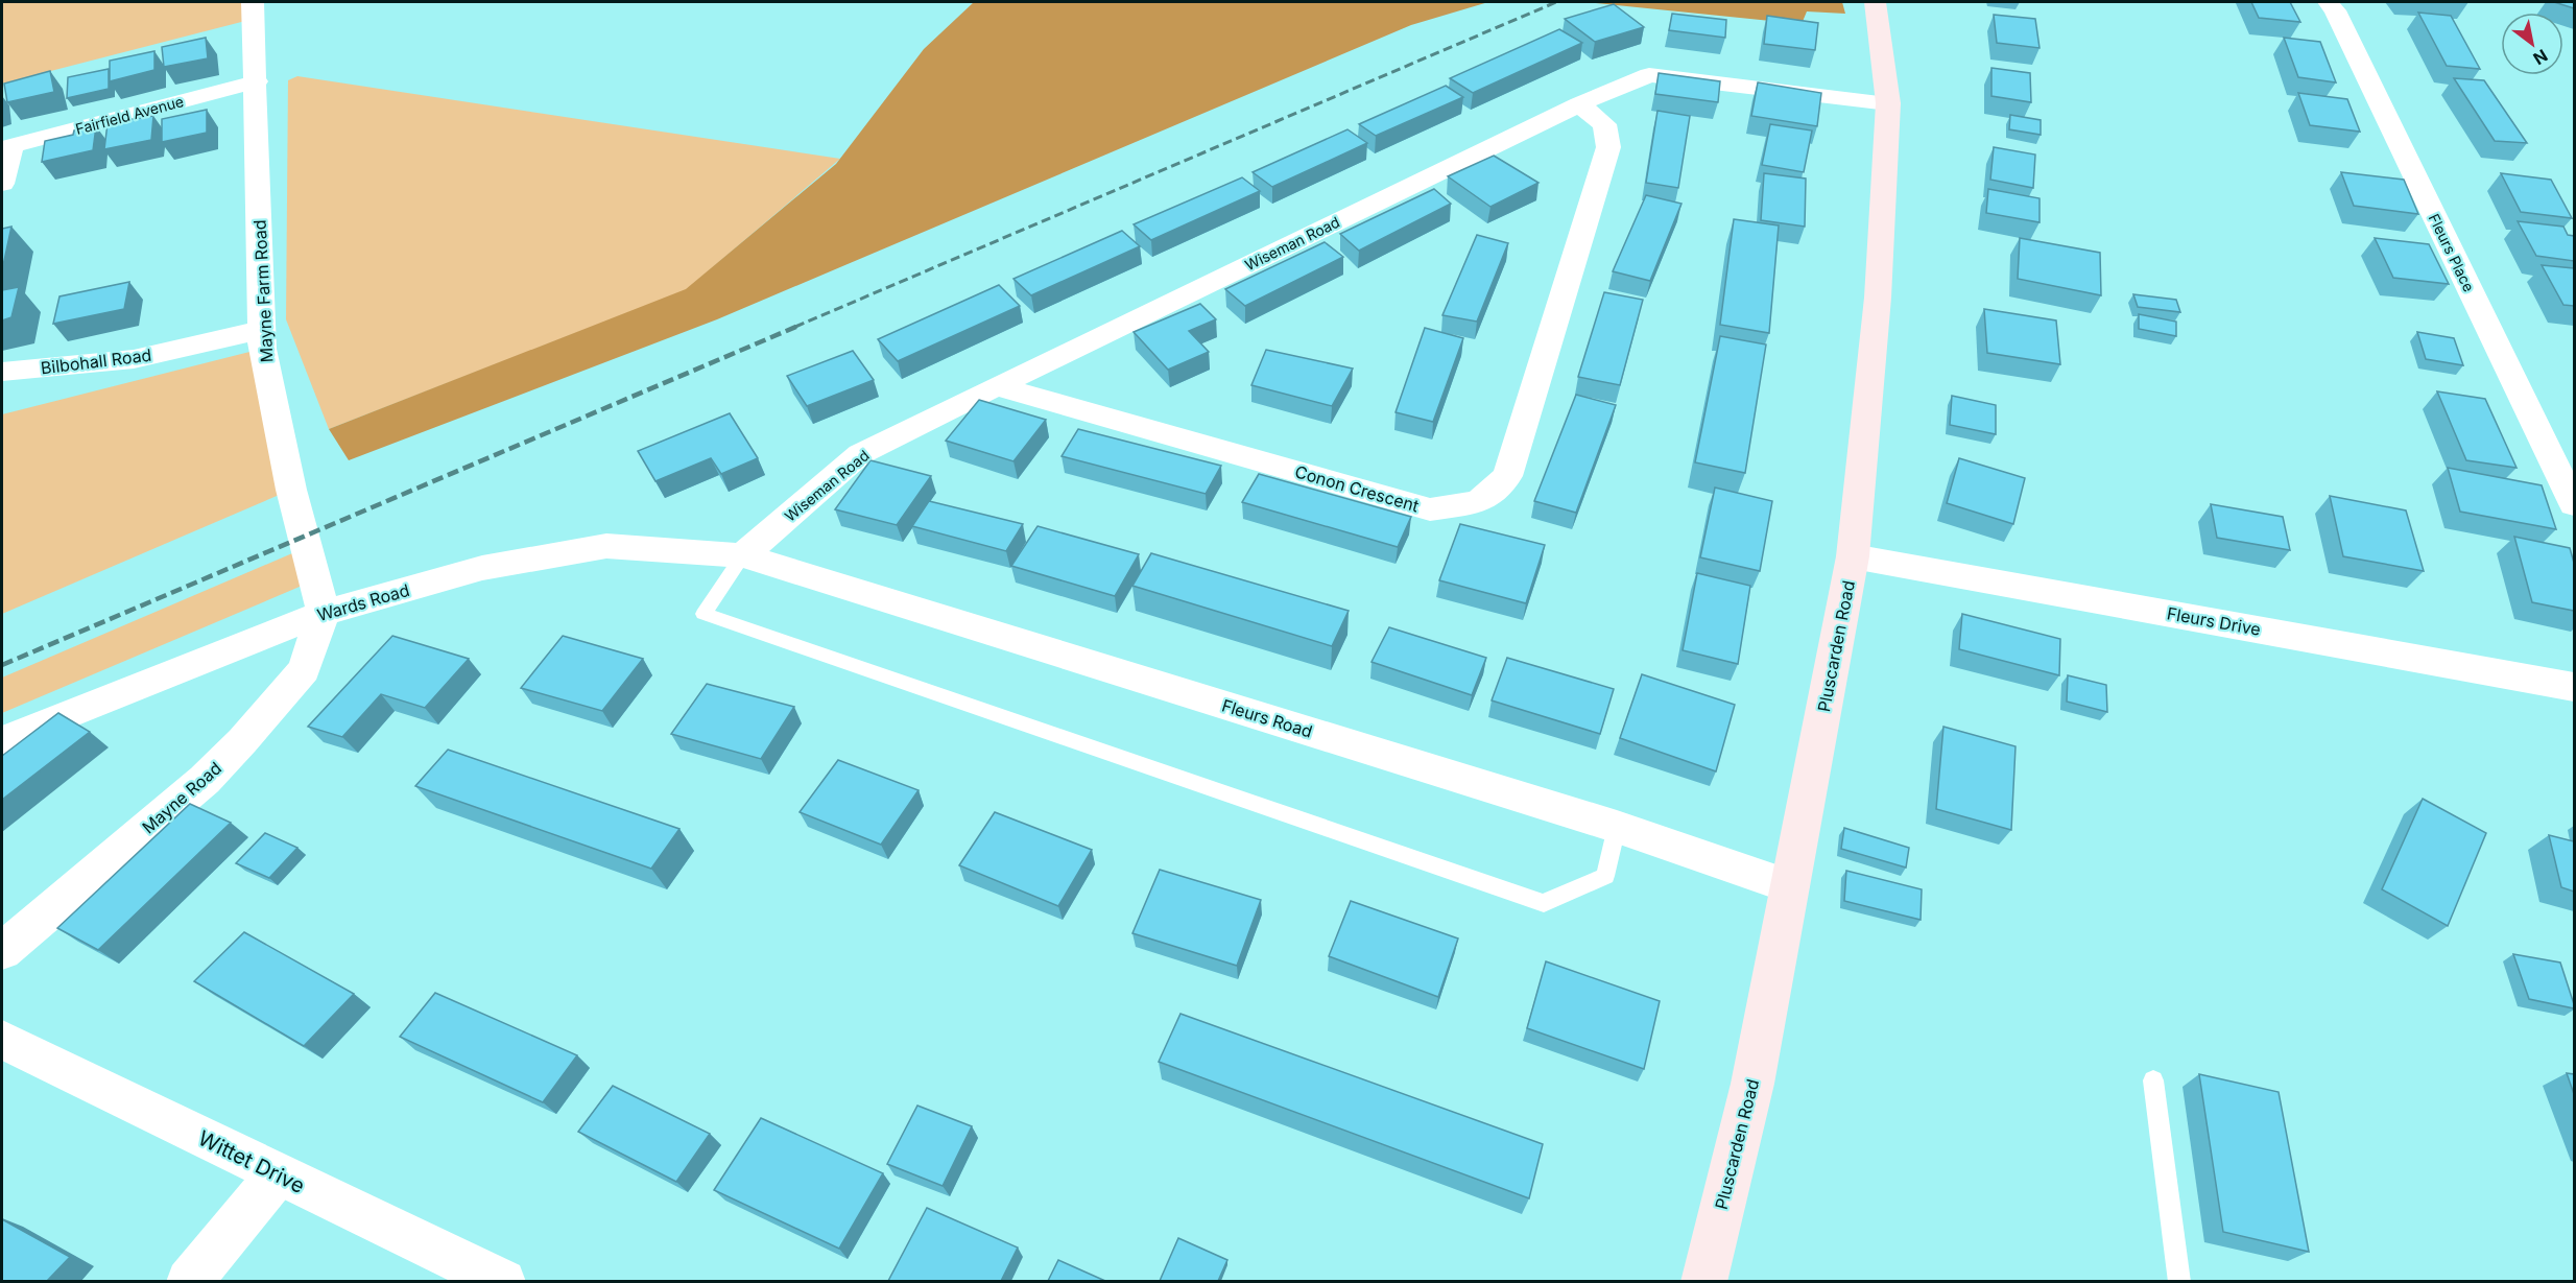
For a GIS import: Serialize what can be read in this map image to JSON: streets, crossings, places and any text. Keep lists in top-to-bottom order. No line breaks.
{"streets":{"main road":["Pluscarden Road"],"street":["Fairfield Avenue","Wiseman Road","Fleurs Place","Mayne Farm Road","Bilbohall Road","Conon Crescent","Wards Road","Fleurs Drive","Fleurs Road","Mayne Road","Wittet Drive"]},"crossings":[["Fairfield Avenue","Mayne Farm Road"],["Wiseman Road","Conon Crescent"],["Wiseman Road","Wards Road"],["Wiseman Road","Pluscarden Road"],["Wiseman Road","Fleurs Road"],["Mayne Farm Road","Bilbohall Road"],["Mayne Farm Road","Wards Road"],["Mayne Farm Road","Mayne Road"],["Wards Road","Fleurs Road"],["Wards Road","Mayne Road"],["Fleurs Drive","Pluscarden Road"],["Pluscarden Road","Fleurs Road"]],"north":"bottom right"}
